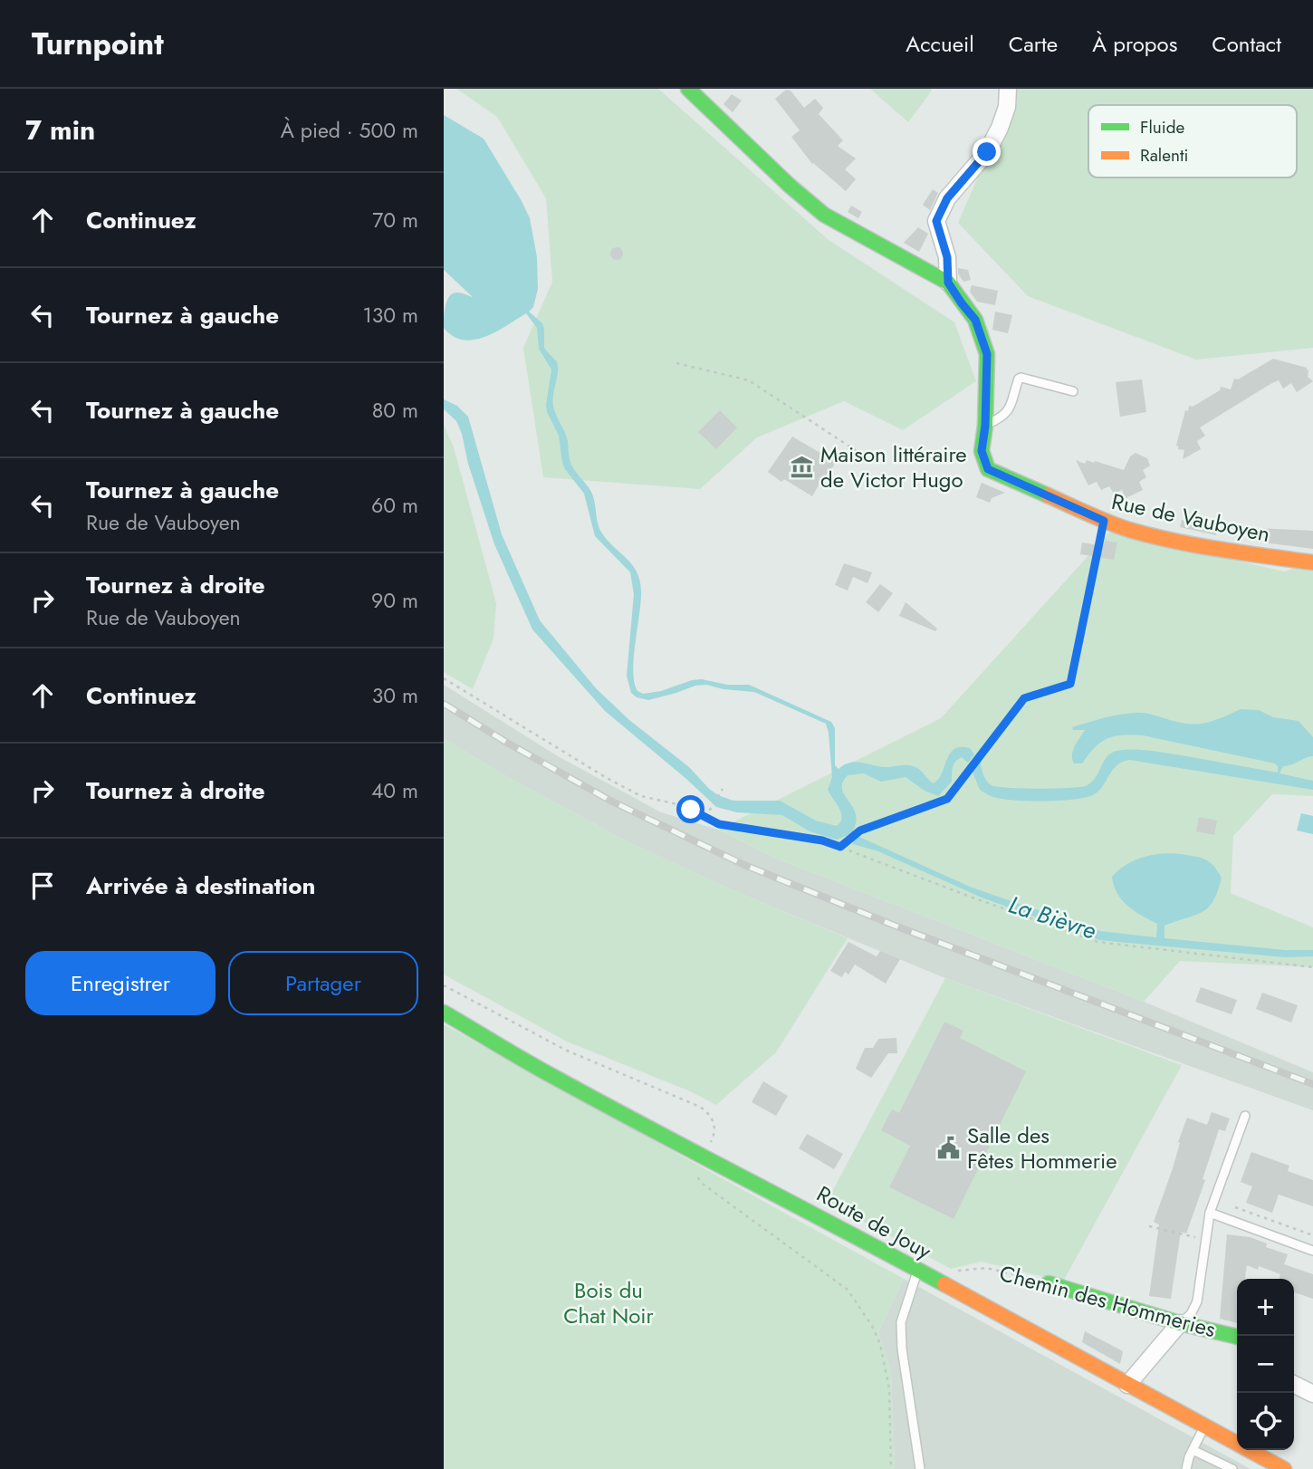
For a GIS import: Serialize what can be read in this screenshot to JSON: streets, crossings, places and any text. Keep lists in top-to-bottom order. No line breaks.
{"streets":{"street":["Rue de Vauboyen","Route de Jouy","Chemin des Hommeries"]},"crossings":[["Route de Jouy","Chemin des Hommeries"]],"water":["La Bièvre"],"parks":["Bois du Chat Noir"],"places":{"museum":["Maison littéraire de Victor Hugo"],"public building":["Salle des Fêtes Hommerie"]},"legend":["Fluide","Ralenti"],"page":{"header":"Turnpoint","nav":["Accueil","Carte","À propos","Contact"],"heading":["7 min","À pied · 500 m"],"list":[["Continuez","70 m"],["Tournez à gauche","130 m"],["Tournez à gauche","80 m"],["Tournez à gauche","Rue de Vauboyen","60 m"],["Tournez à droite","Rue de Vauboyen","90 m"],["Continuez","30 m"],["Tournez à droite","40 m"],"Arrivée à destination"],"buttons":["Enregistrer","Partager"],"map_buttons":["+","−"]}}
